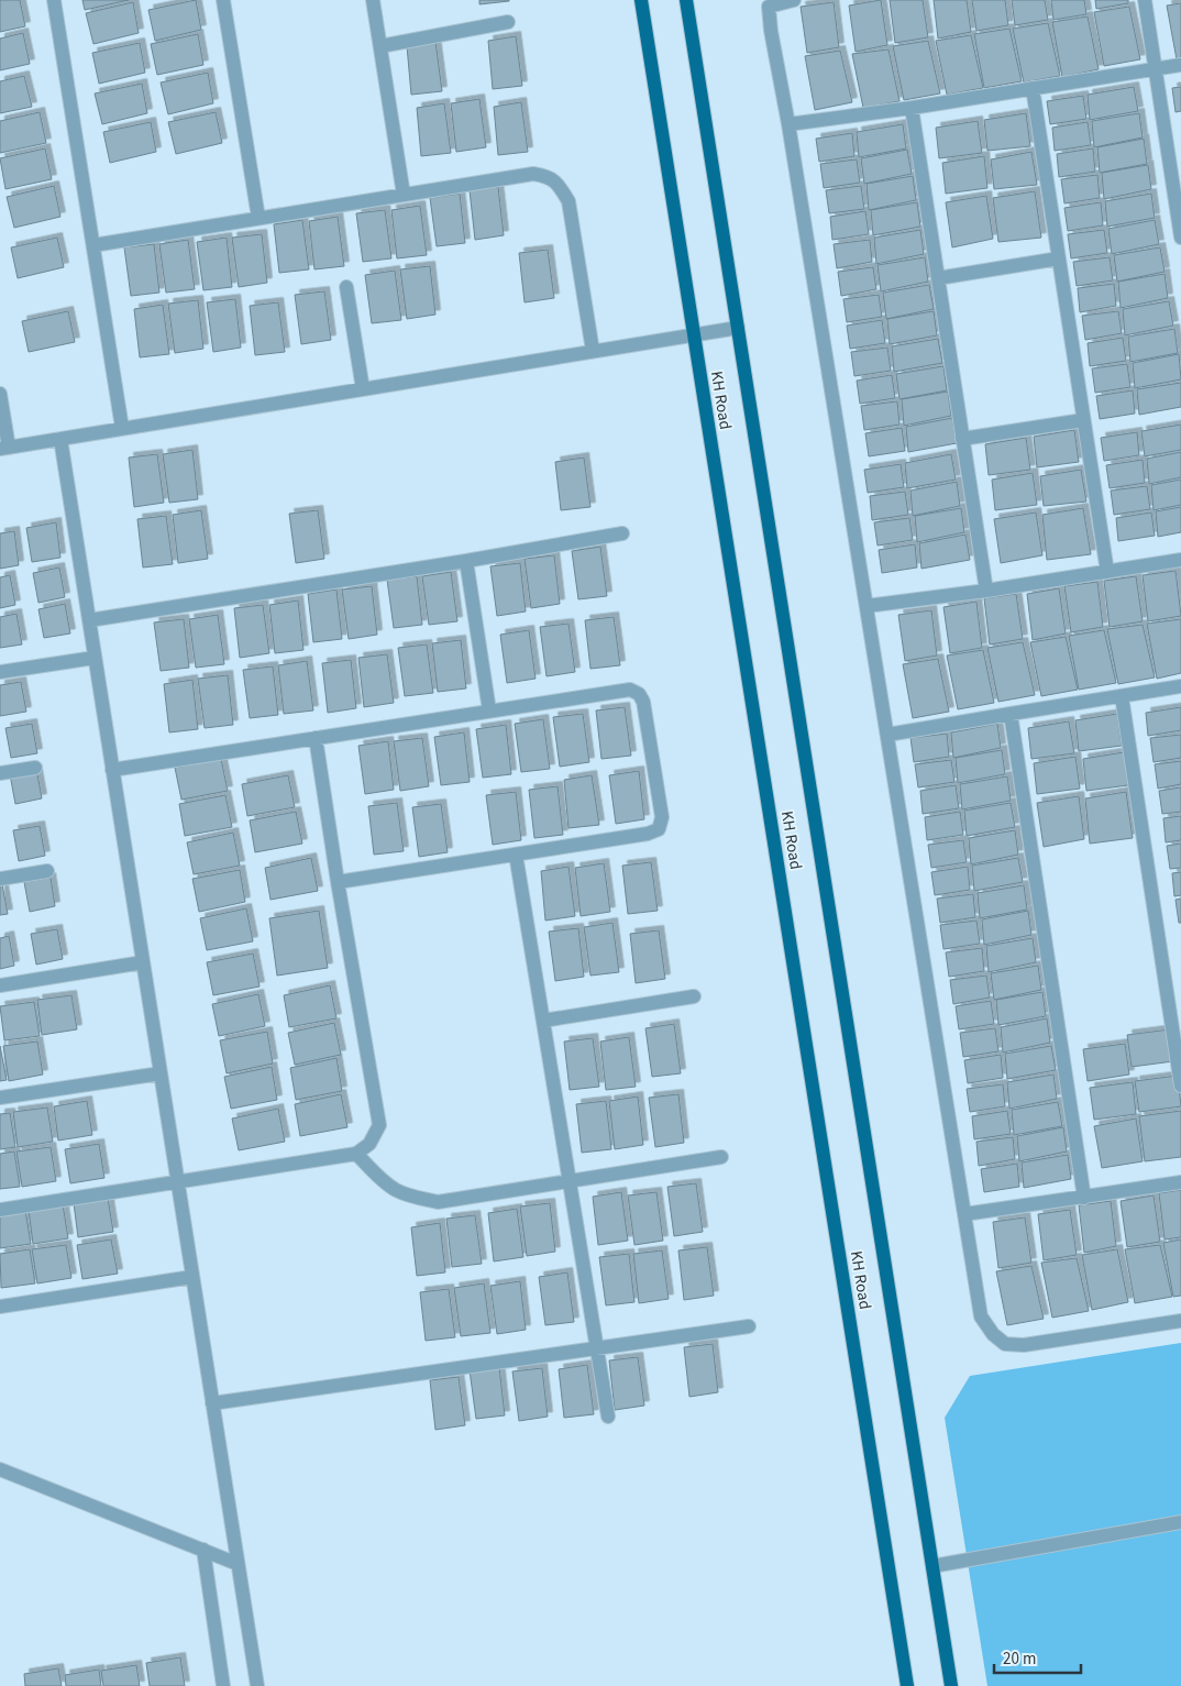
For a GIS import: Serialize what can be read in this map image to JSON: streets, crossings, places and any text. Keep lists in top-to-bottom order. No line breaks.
{"streets":{"main road":["KH Road"]},"scale_bar":"20 m"}
